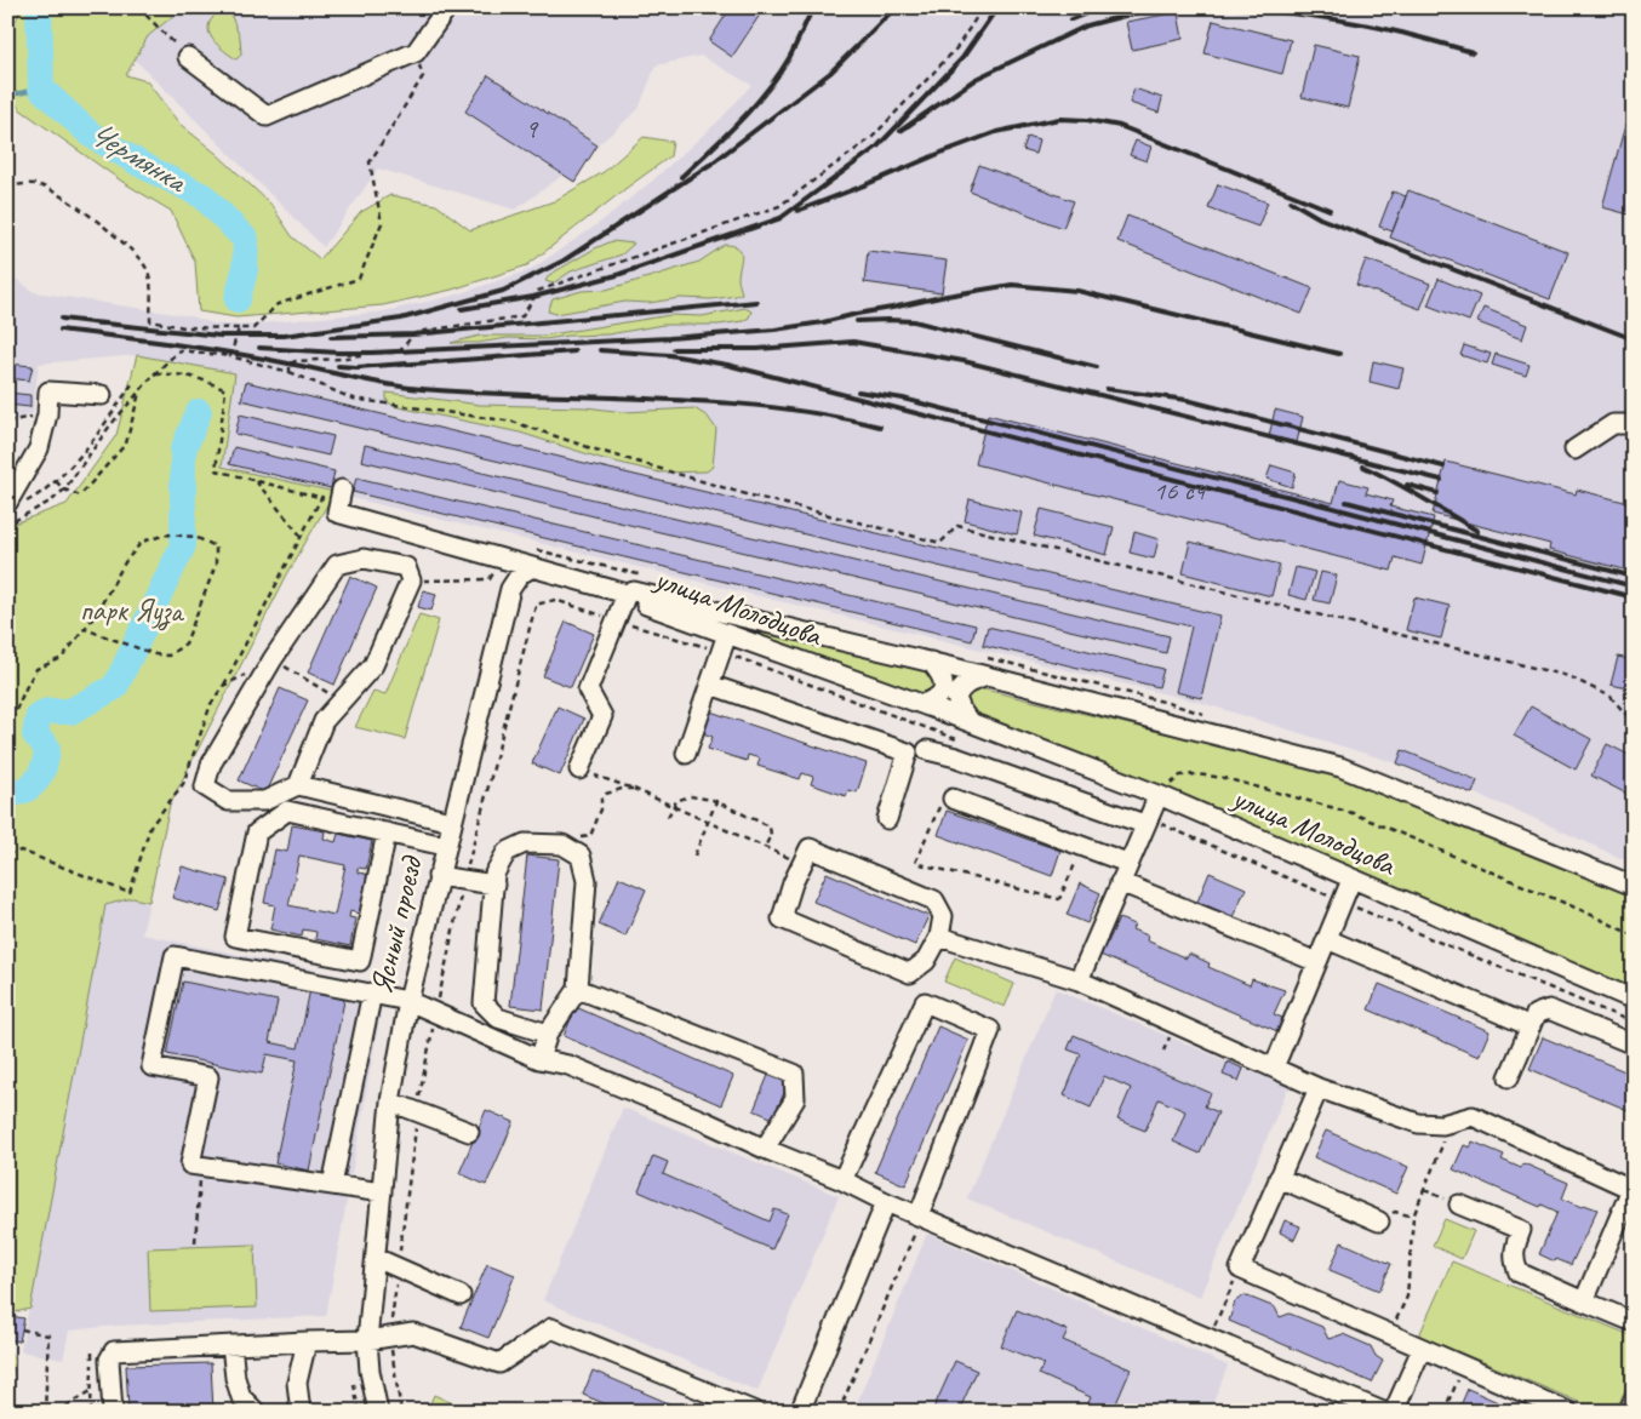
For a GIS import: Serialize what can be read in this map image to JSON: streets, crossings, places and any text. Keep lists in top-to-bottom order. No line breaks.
{"streets":{"street":["улица Молодцова","Ясный проезд"]},"water":["Чермянка"],"parks":["парк Яуза"],"house_numbers":["9","16 с4"]}
